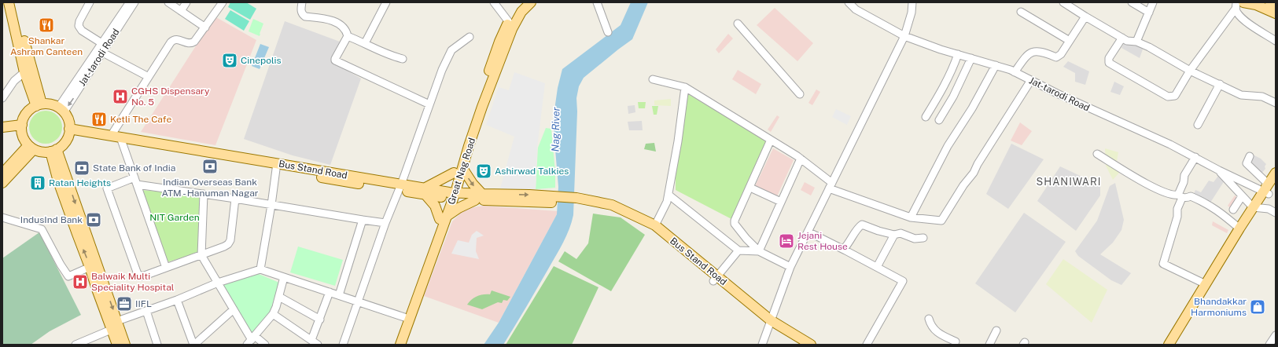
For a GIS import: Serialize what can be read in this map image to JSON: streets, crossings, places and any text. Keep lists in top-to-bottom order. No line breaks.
{"streets":{"main road":["Bus Stand Road","Great Nag Road"],"street":["Jat-tarodi Road"]},"crossings":[["Bus Stand Road","Great Nag Road"]],"districts":["SHANIWARI"],"water":["Nag River"],"parks":["NIT Garden"],"places":{"restaurant":["Shankar Ashram Canteen","Ketli The Cafe"],"theatre":["Cinepolis","Ashirwad Talkies"],"hospital":["CGHS Dispensary No. 5","Balwaik Multi Speciality Hospital"],"bank":["Indian Overseas Bank ATM - Hanuman Nagar","State Bank of India","IndusInd Bank"],"building":["Ratan Heights"],"hotel":["Jejani Rest House"],"office":["IIFL"],"shop":["Bhandakkar Harmoniums"]}}
